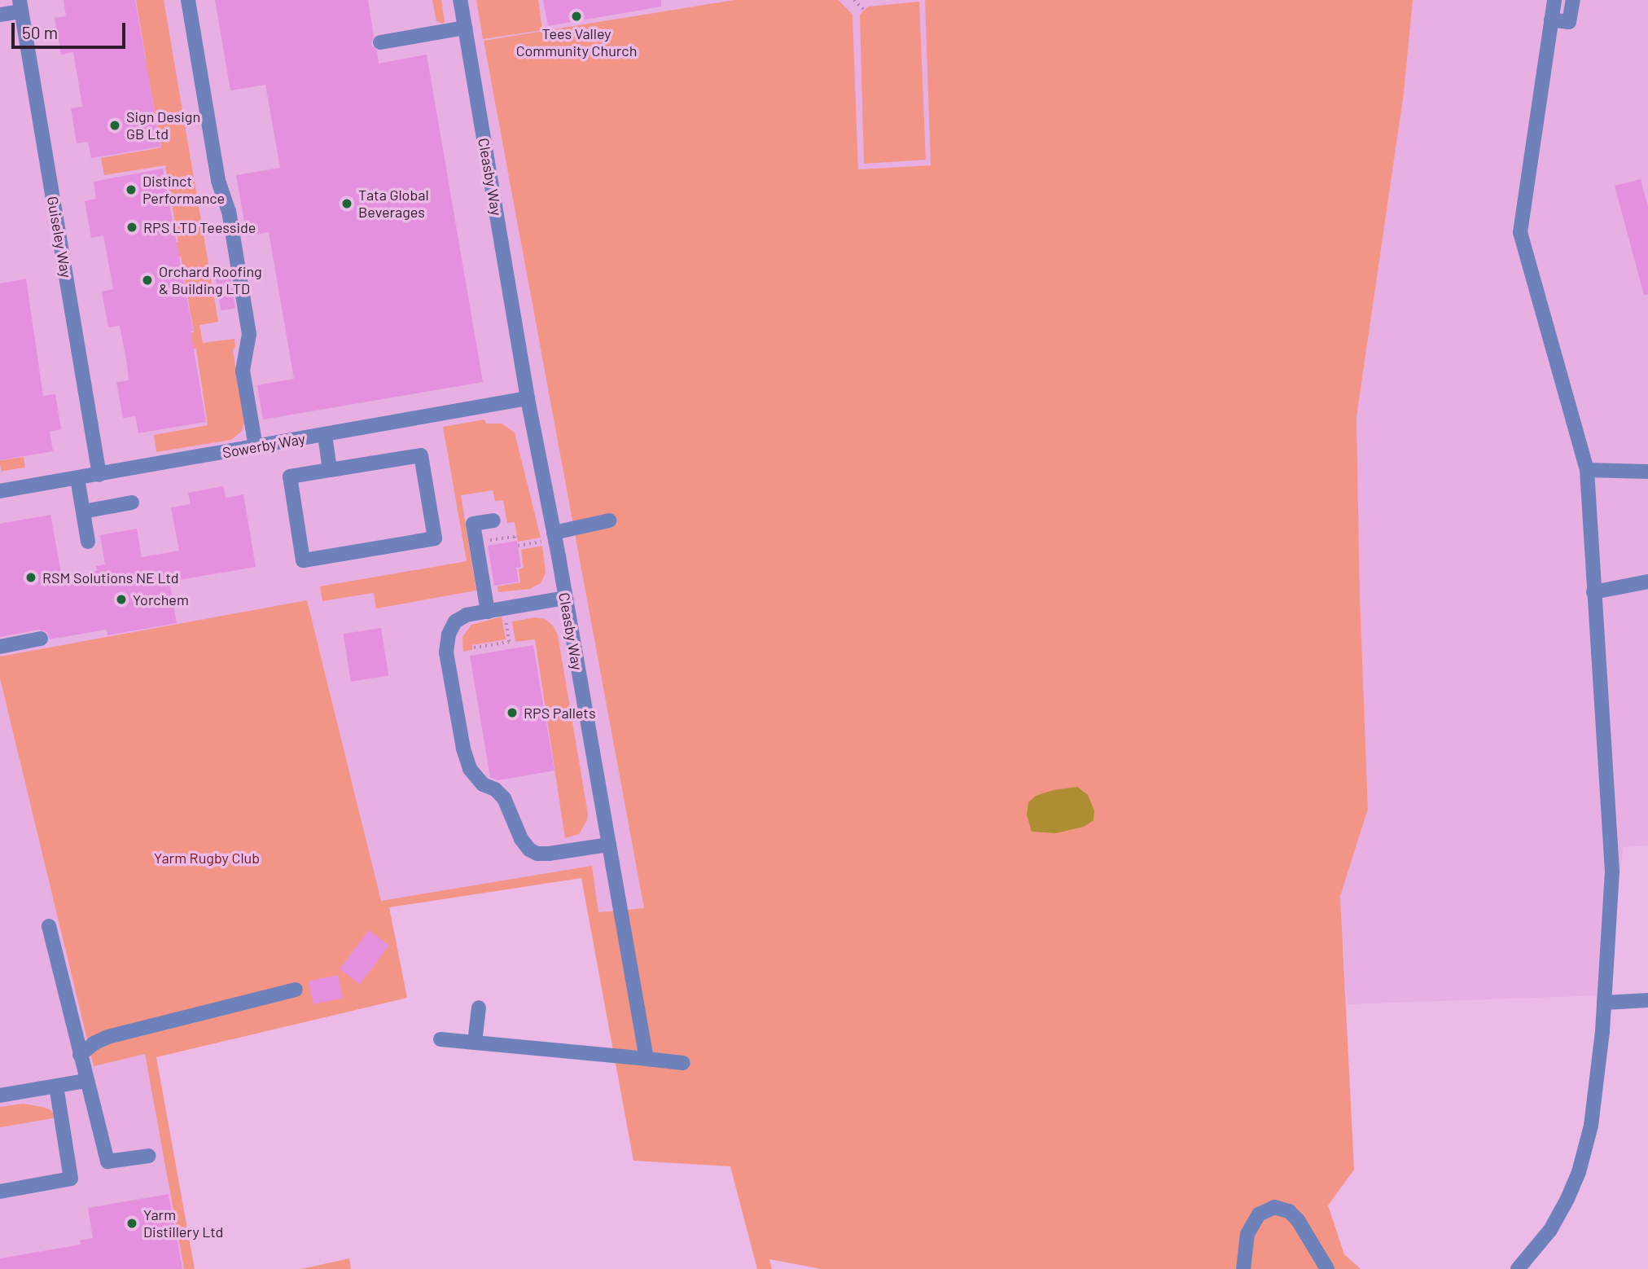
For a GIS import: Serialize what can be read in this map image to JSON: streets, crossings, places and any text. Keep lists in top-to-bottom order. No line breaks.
{"streets":{"street":["Cleasby Way","Guiseley Way","Sowerby Way"]},"crossings":[["Cleasby Way","Sowerby Way"],["Guiseley Way","Sowerby Way"]],"parks":["Yarm Rugby Club"],"places":["Tees Valley Community Church","Sign Design GB Ltd","Distinct Performance","Tata Global Beverages","RPS LTD Teesside","Orchard Roofing & Building LTD","RSM Solutions NE Ltd","Yorchem","RPS Pallets","Yarm Distillery Ltd"],"scale_bar":"50 m"}
